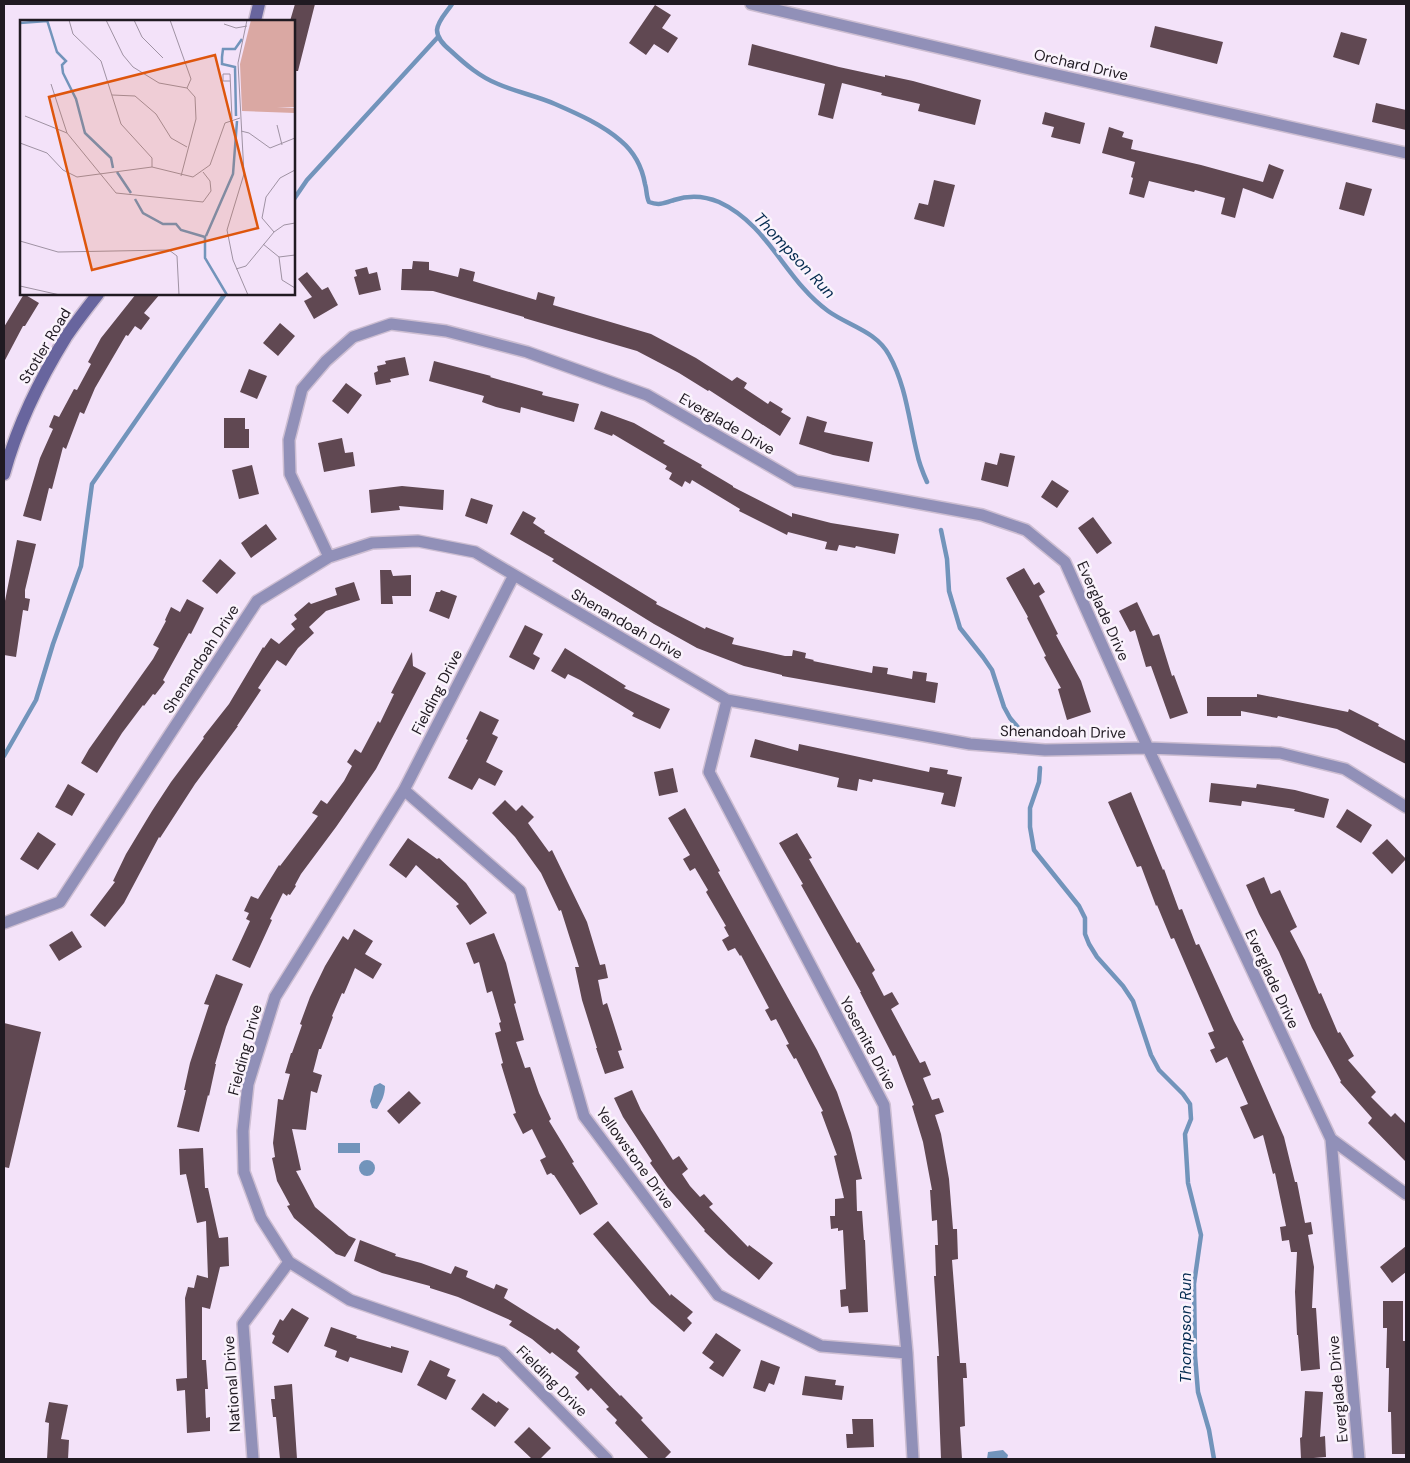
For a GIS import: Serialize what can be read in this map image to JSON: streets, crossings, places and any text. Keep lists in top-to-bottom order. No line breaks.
{"streets":{"street":["Orchard Drive","Stotler Road","Everglade Drive","Shenandoah Drive","Fielding Drive","Yosemite Drive","Yellowstone Drive","National Drive"]},"crossings":[["Everglade Drive","Shenandoah Drive"],["Shenandoah Drive","Fielding Drive"],["Shenandoah Drive","Yosemite Drive"],["Fielding Drive","Yellowstone Drive"],["Fielding Drive","National Drive"],["Yosemite Drive","Yellowstone Drive"]],"water":["Thompson Run"]}
